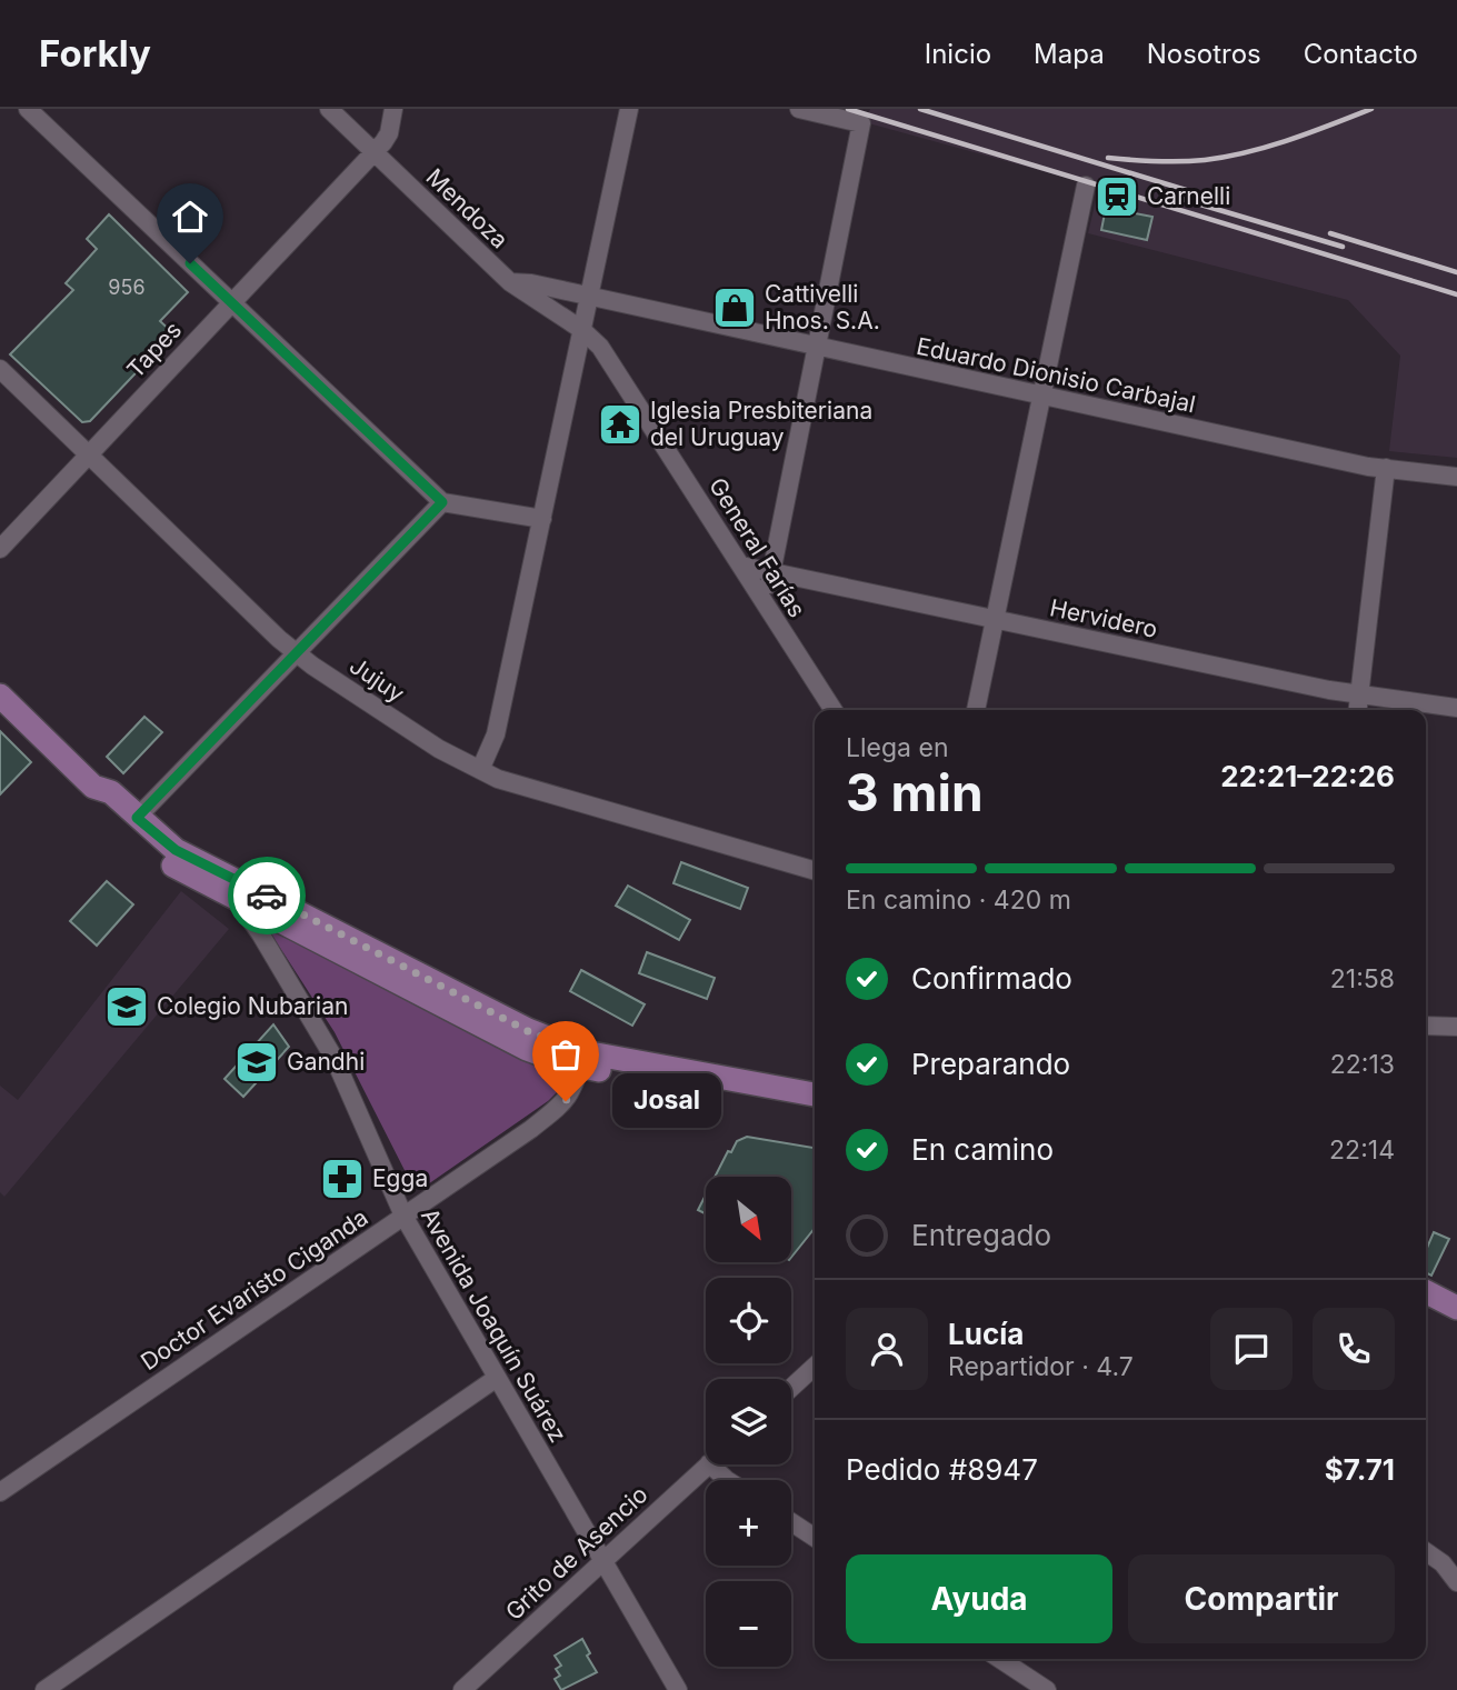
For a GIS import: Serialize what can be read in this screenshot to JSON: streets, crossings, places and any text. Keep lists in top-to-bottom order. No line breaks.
{"streets":{"street":["Mendoza","Tapes","Eduardo Dionisio Carbajal","General Farías","Hervidero","Jujuy","Doctor Evaristo Ciganda","Avenida Joaquín Suárez","Grito de Asencio"]},"crossings":[["Mendoza","Tapes"],["Mendoza","Eduardo Dionisio Carbajal"],["Mendoza","General Farías"],["Tapes","Jujuy"],["General Farías","Hervidero"],["Doctor Evaristo Ciganda","Avenida Joaquín Suárez"],["Avenida Joaquín Suárez","Grito de Asencio"]],"places":{"station":["Carnelli"],"shop":["Cattivelli Hnos. S.A."],"temple":["Iglesia Presbiteriana del Uruguay"],"school or university":["Colegio Nubarian","Gandhi"],"other":["Josal"],"pharmacy":["Egga"]},"house_numbers":["956"],"north":"bottom right","page":{"header":"Forkly","nav":["Inicio","Mapa","Nosotros","Contacto"],"heading":["3 min","Llega en","22:21–22:26"],"panel":["Lucía","Repartidor · 4.7","Pedido #8947","$7.71"],"bar":"En camino · 420 m","list":[["Confirmado","21:58"],["Preparando","22:13"],["En camino","22:14"],"Entregado"],"bubble":"Josal","map_buttons":["+","−"],"buttons":["Ayuda","Compartir"]}}
